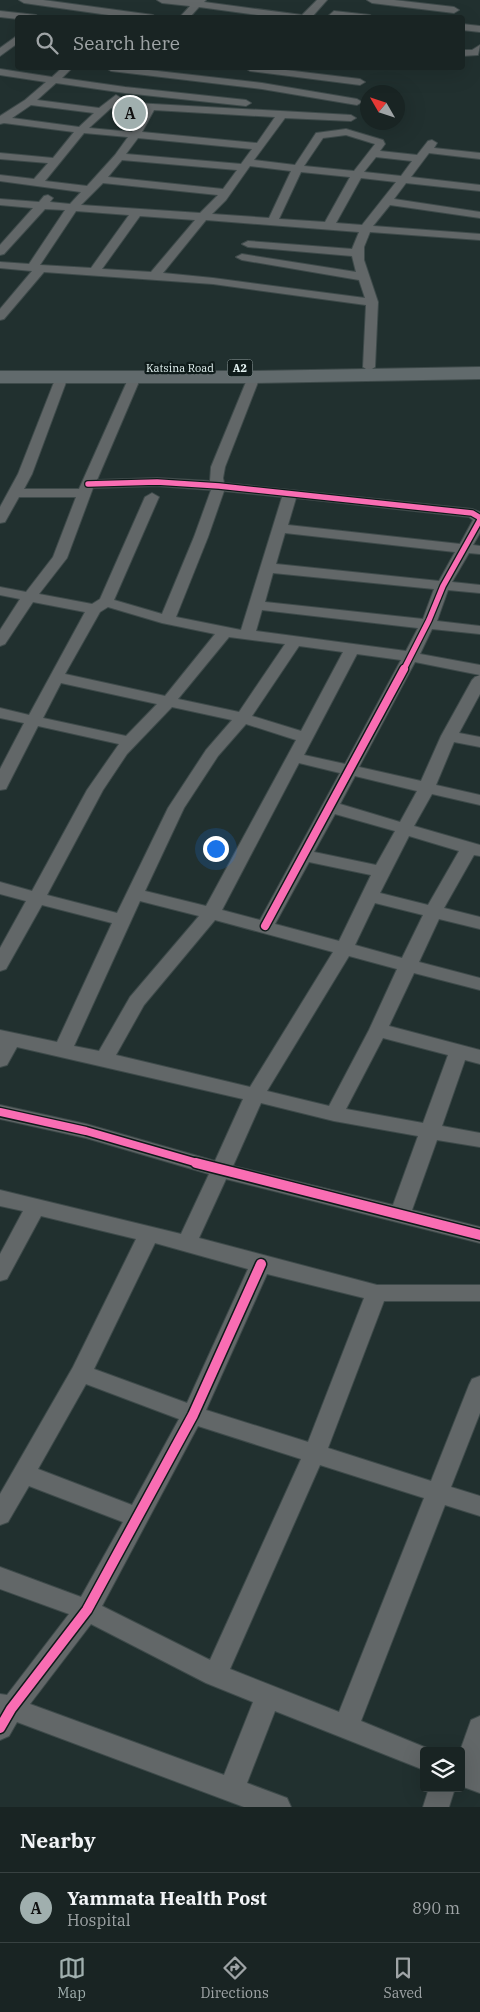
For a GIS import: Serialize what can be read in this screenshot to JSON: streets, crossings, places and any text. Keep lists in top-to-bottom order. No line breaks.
{"streets":{"highway":["Katsina Road","A2"]},"crossings":[["Katsina Road","A2"]],"north":"top left","page":{"search":"Search here","pins":"A","heading":"Nearby","list":[{"mark":"A","name":"Yammata Health Post","note":"Hospital","value":"890 m"}],"nav":["Map","Directions","Saved"]}}
